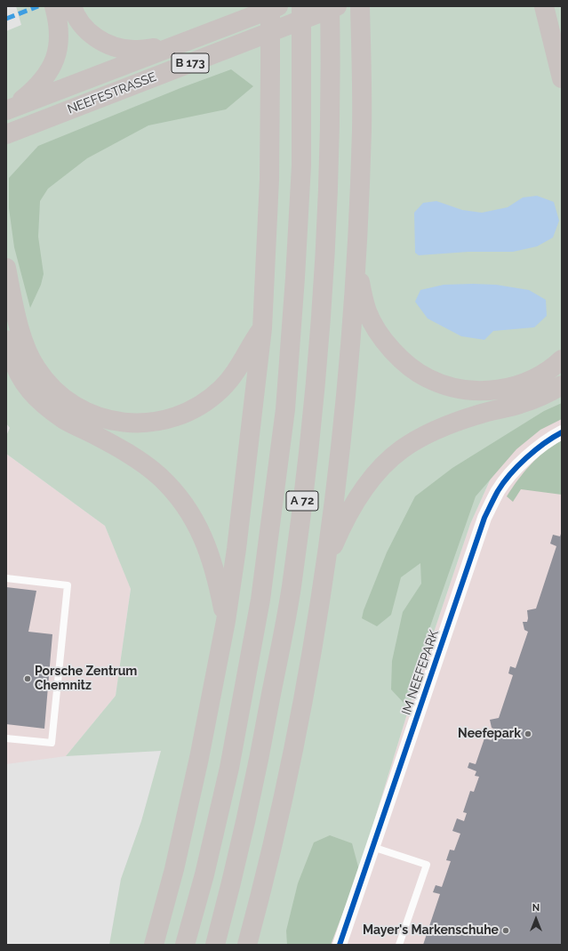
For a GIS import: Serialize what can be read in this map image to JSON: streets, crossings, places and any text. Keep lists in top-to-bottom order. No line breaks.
{"streets":{"highway":["B 173","NEEFESTRASSE","A 72"],"street":["IM NEEFEPARK"]},"places":["Porsche Zentrum Chemnitz","Neefepark","Mayer's Markenschuhe"],"north":"top"}
